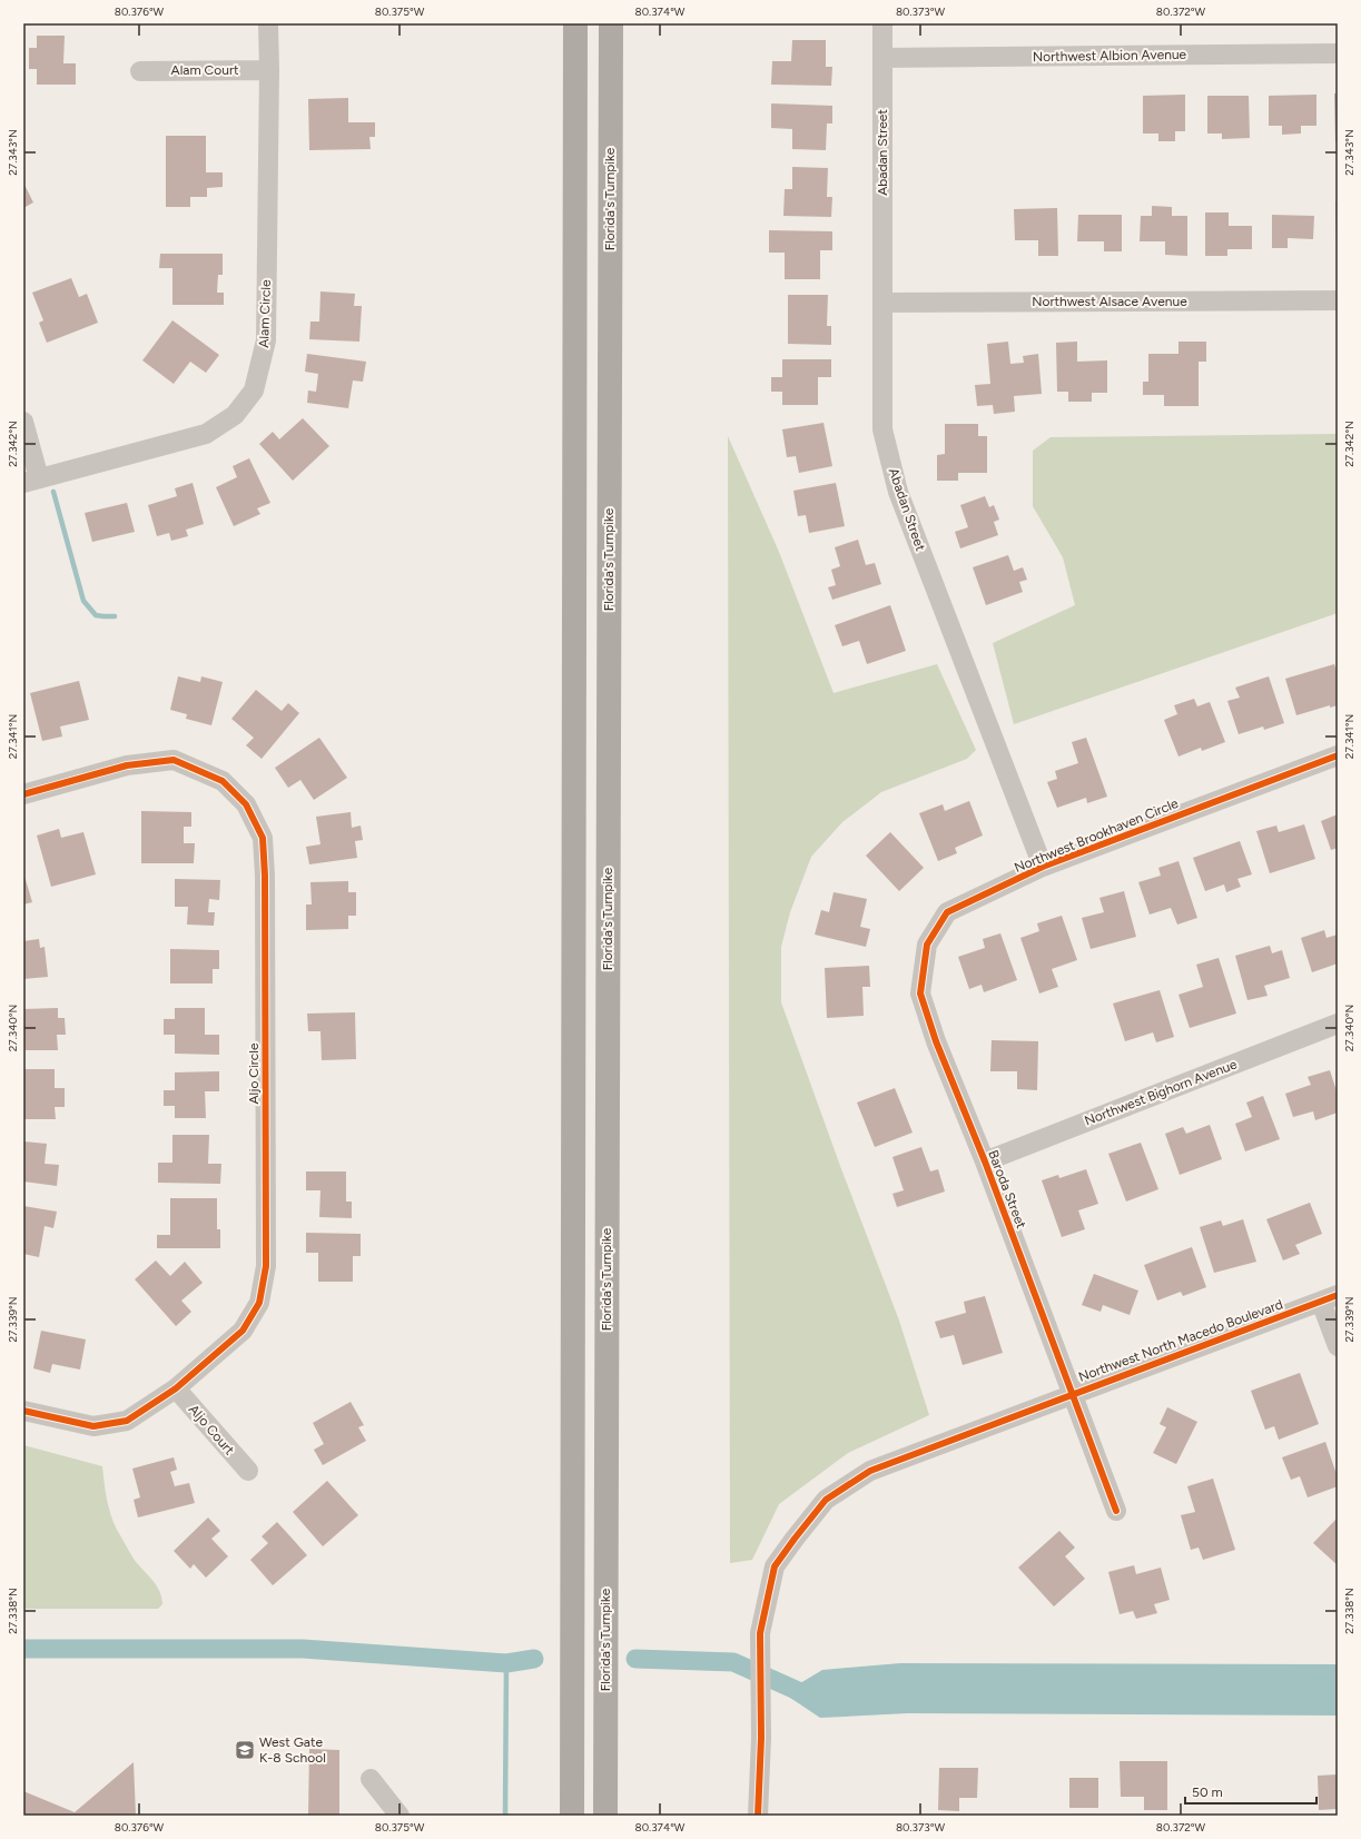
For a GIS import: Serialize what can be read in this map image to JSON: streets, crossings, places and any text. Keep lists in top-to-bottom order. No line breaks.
{"streets":{"highway":["Florida's Turnpike"],"street":["Northwest Albion Avenue","Alam Court","Abadan Street","Northwest Alsace Avenue","Alam Circle","Northwest Brookhaven Circle","Aljo Circle","Northwest Bighorn Avenue","Baroda Street","Northwest North Macedo Boulevard","Aljo Court"]},"crossings":[["Northwest Albion Avenue","Abadan Street"],["Alam Court","Alam Circle"],["Abadan Street","Northwest Alsace Avenue"],["Abadan Street","Northwest Brookhaven Circle"],["Northwest Brookhaven Circle","Baroda Street"],["Aljo Circle","Aljo Court"],["Northwest Bighorn Avenue","Baroda Street"],["Baroda Street","Northwest North Macedo Boulevard"]],"places":{"school or university":["West Gate K-8 School"]},"scale_bar":"50 m","coordinates":["80.376°W","80.375°W","80.374°W","80.373°W","80.372°W","27.343°N","27.342°N","27.341°N","27.340°N","27.339°N","27.338°N"]}
